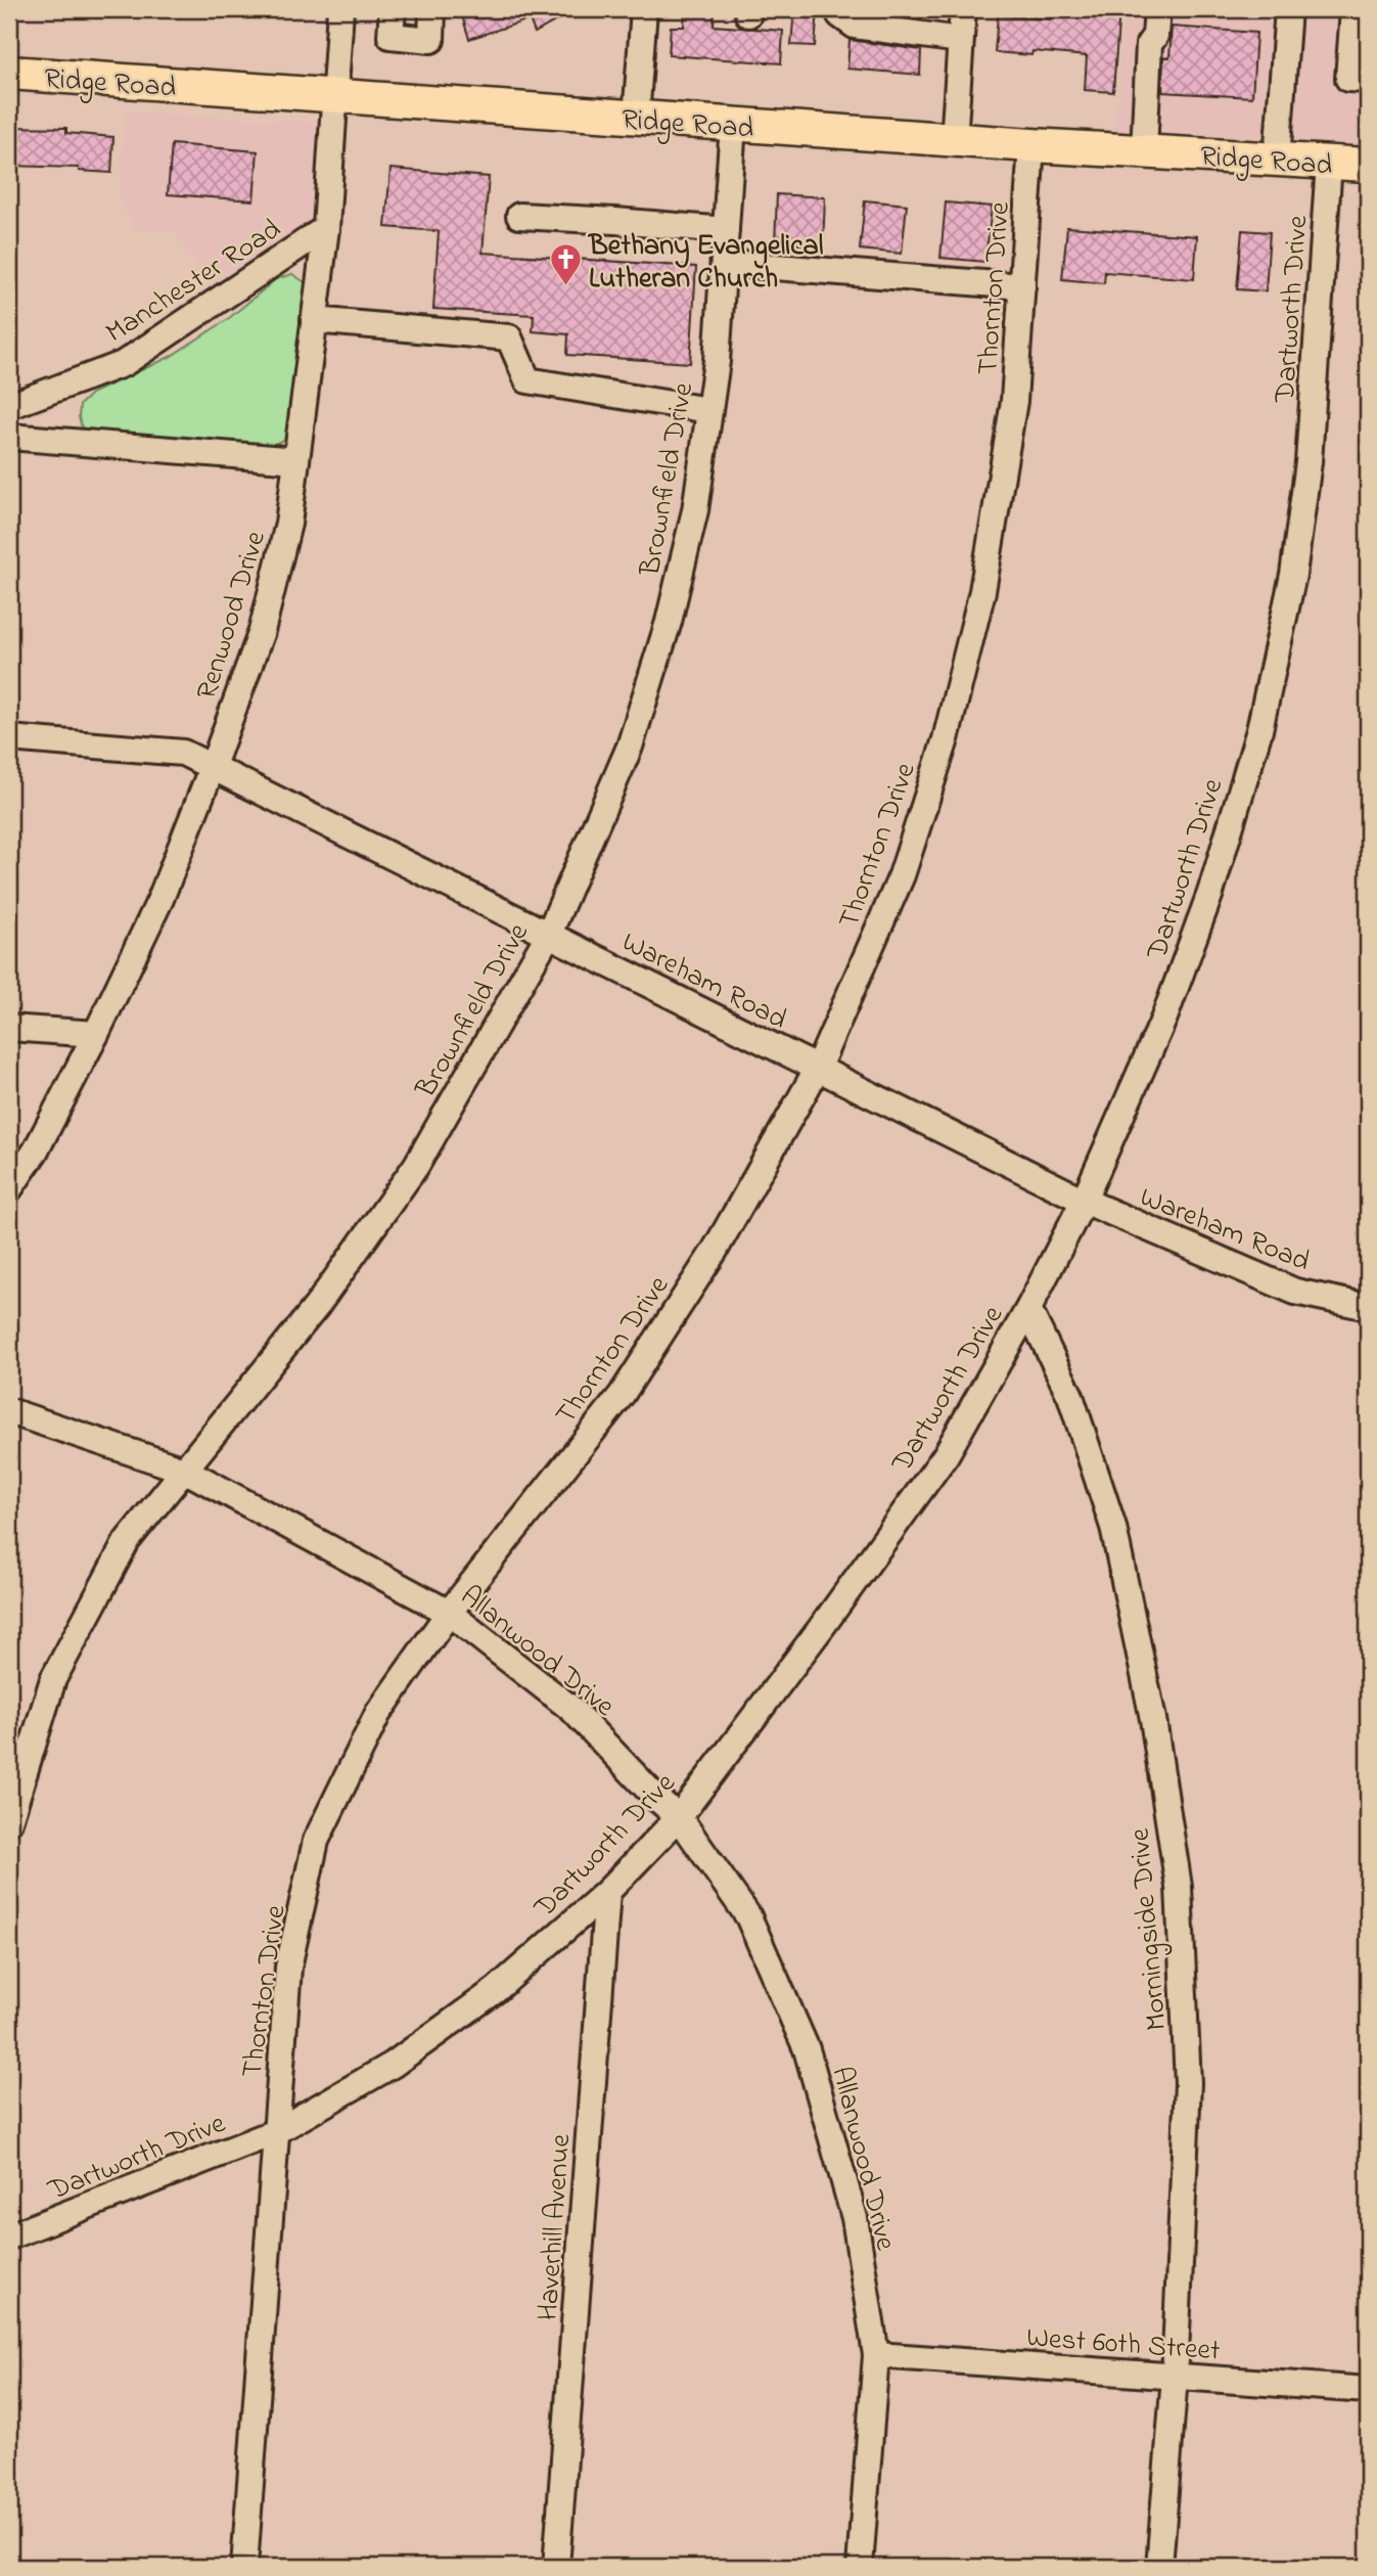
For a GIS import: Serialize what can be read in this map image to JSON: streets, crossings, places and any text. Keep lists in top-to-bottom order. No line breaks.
{"streets":{"main road":["Ridge Road"],"street":["Manchester Road","Thornton Drive","Dartworth Drive","Brownfield Drive","Renwood Drive","Wareham Road","Allanwood Drive","Morningside Drive","Haverhill Avenue","West 60th Street"]},"crossings":[["Ridge Road","Thornton Drive"],["Ridge Road","Dartworth Drive"],["Ridge Road","Brownfield Drive"],["Ridge Road","Renwood Drive"],["Manchester Road","Renwood Drive"],["Thornton Drive","Dartworth Drive"],["Thornton Drive","Wareham Road"],["Thornton Drive","Allanwood Drive"],["Dartworth Drive","Wareham Road"],["Dartworth Drive","Allanwood Drive"],["Dartworth Drive","Morningside Drive"],["Dartworth Drive","Haverhill Avenue"],["Brownfield Drive","Wareham Road"],["Brownfield Drive","Allanwood Drive"],["Renwood Drive","Wareham Road"],["Allanwood Drive","West 60th Street"],["Morningside Drive","West 60th Street"]],"places":{"church":["Bethany Evangelical Lutheran Church"]}}
